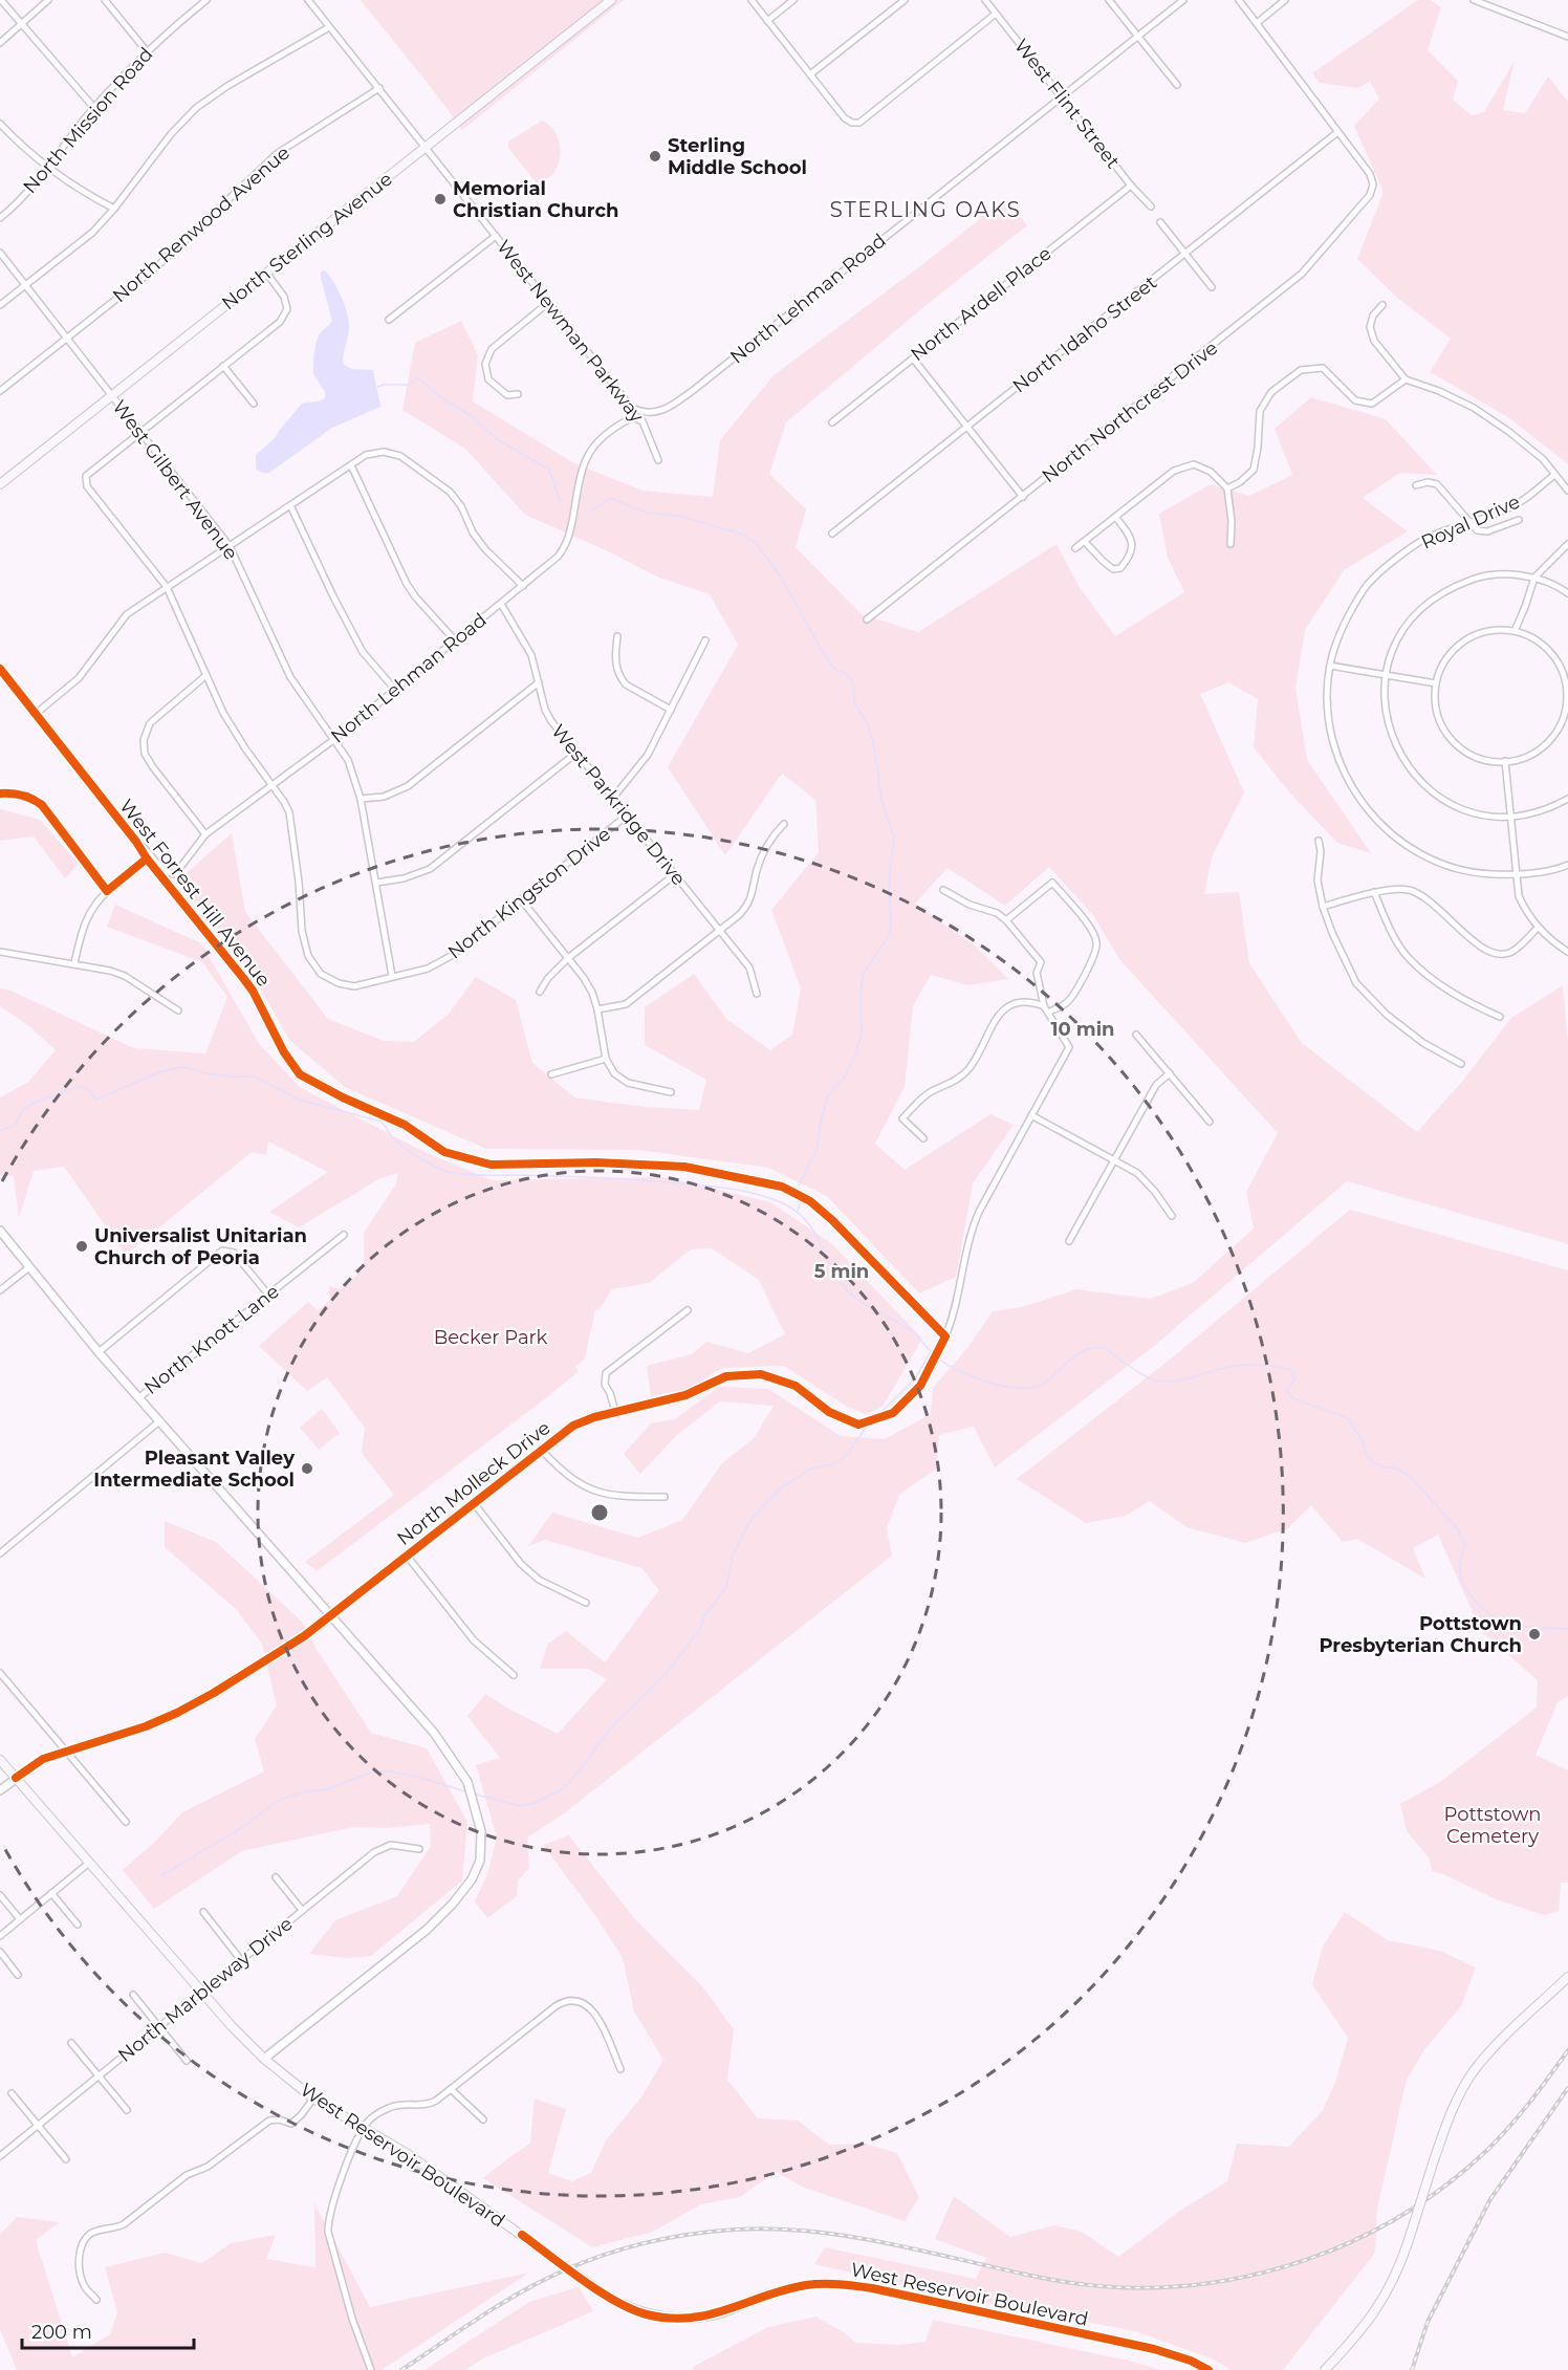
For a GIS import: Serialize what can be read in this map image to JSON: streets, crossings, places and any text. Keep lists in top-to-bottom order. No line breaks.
{"streets":{"main road":["North Sterling Avenue","West Reservoir Boulevard"],"street":["West Flint Street","North Mission Road","North Renwood Avenue","North Lehman Road","North Ardell Place","West Newman Parkway","North Idaho Street","North Northcrest Drive","West Gilbert Avenue","Royal Drive","West Parkridge Drive","West Forrest Hill Avenue","North Kingston Drive","North Knott Lane","North Molleck Drive","North Marbleway Drive"]},"crossings":[["West Flint Street","North Lehman Road"],["West Flint Street","North Ardell Place"],["North Renwood Avenue","West Newman Parkway"],["North Renwood Avenue","West Gilbert Avenue"],["North Sterling Avenue","West Newman Parkway"],["North Sterling Avenue","West Gilbert Avenue"],["North Lehman Road","West Newman Parkway"],["North Lehman Road","West Gilbert Avenue"],["North Lehman Road","West Parkridge Drive"],["North Lehman Road","West Forrest Hill Avenue"],["North Lehman Road","North Kingston Drive"],["North Idaho Street","North Northcrest Drive"],["West Gilbert Avenue","North Kingston Drive"],["West Parkridge Drive","North Kingston Drive"],["West Forrest Hill Avenue","North Molleck Drive"],["North Molleck Drive","West Reservoir Boulevard"],["North Marbleway Drive","West Reservoir Boulevard"]],"districts":["STERLING OAKS"],"parks":["Becker Park","Pottstown Cemetery"],"places":["Sterling Middle School","Memorial Christian Church","Universalist Unitarian Church of Peoria","Pleasant Valley Intermediate School","Pottstown Presbyterian Church"],"scale_bar":"200 m","rings":["10 min","5 min"]}
